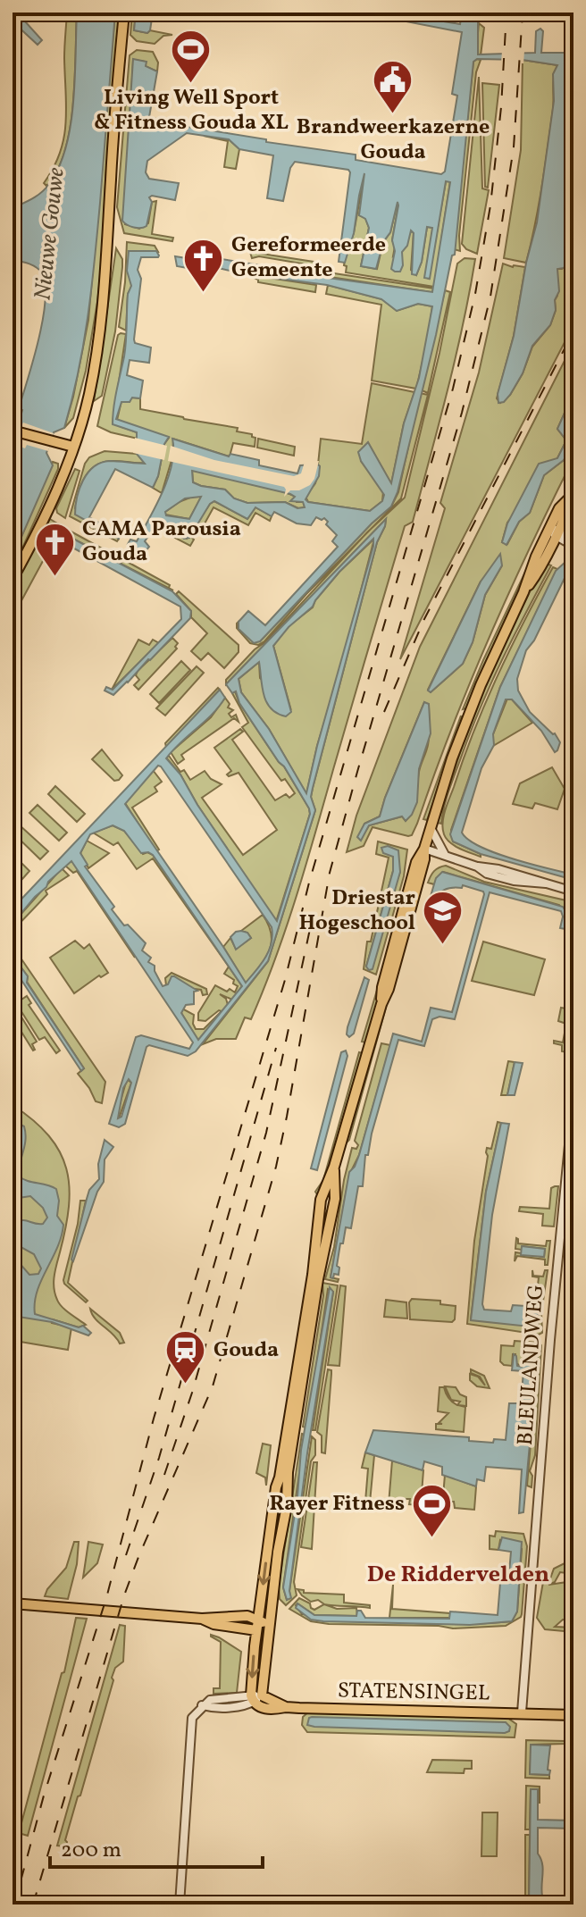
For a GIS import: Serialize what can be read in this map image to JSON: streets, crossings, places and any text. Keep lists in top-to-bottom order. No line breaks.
{"streets":{"main road":["STATENSINGEL"],"street":["BLEULANDWEG"]},"crossings":[["BLEULANDWEG","STATENSINGEL"]],"districts":["De Riddervelden"],"water":["Nieuwe Gouwe"],"places":{"sports":["Living Well Sport & Fitness Gouda XL","Rayer Fitness"],"public building":["Brandweerkazerne Gouda"],"church":["Gereformeerde Gemeente","CAMA Parousia Gouda"],"school or university":["Driestar Hogeschool"],"station":["Gouda"]},"scale_bar":"200 m"}
